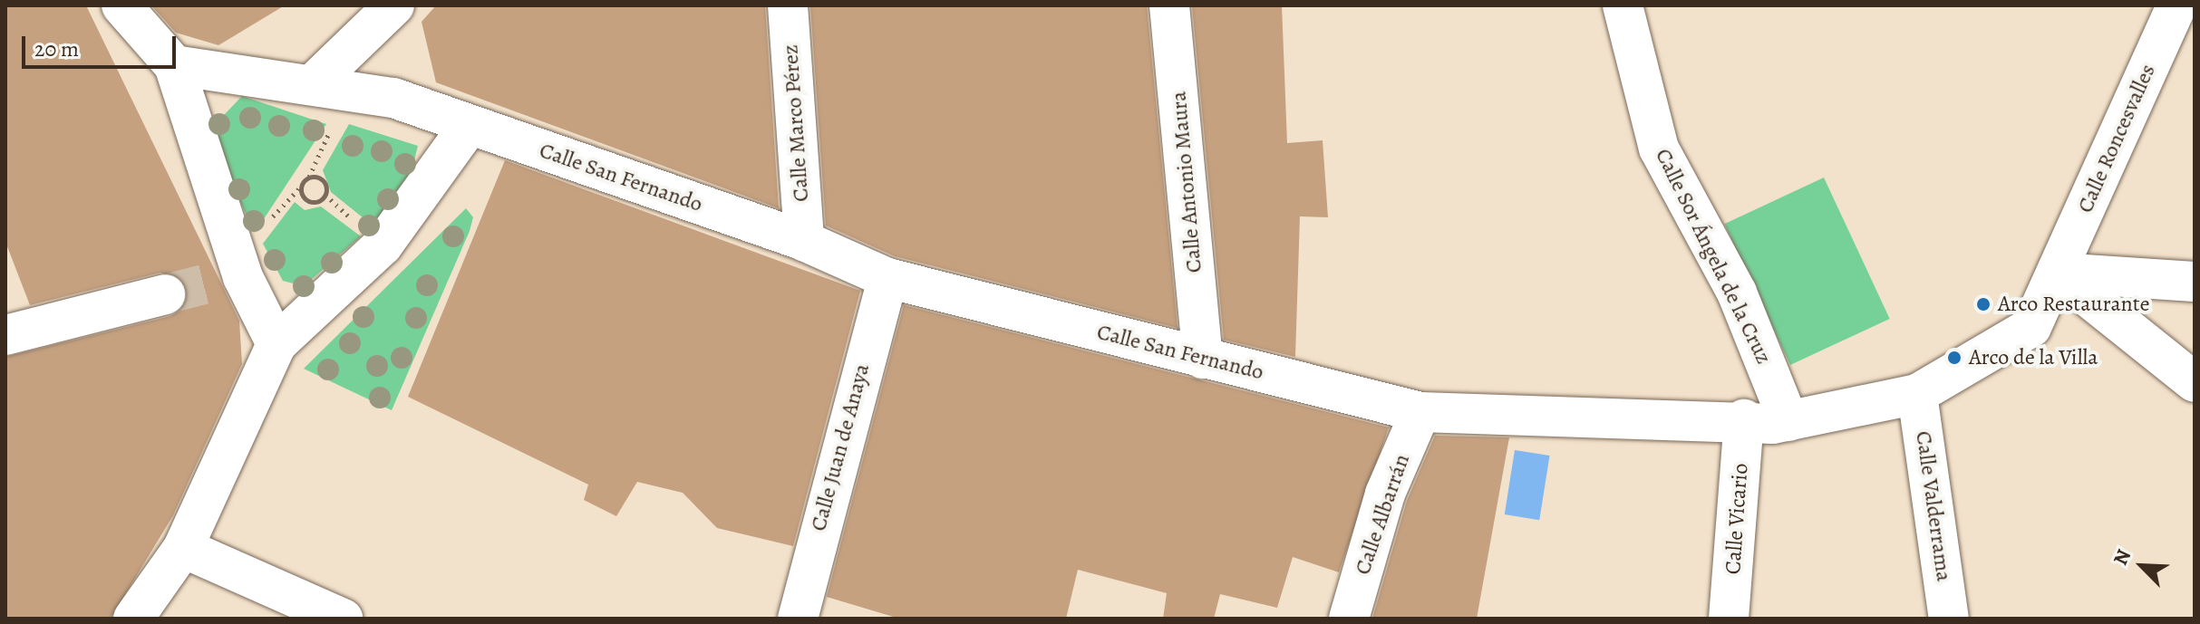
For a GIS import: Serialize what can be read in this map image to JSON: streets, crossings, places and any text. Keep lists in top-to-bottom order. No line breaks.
{"streets":{"street":["Calle Marco Pérez","Calle Roncesvalles","Calle San Fernando","Calle Antonio Maura","Calle Sor Ángela de la Cruz","Calle Juan de Anaya","Calle Valderrama","Calle Albarrán","Calle Vicario"]},"crossings":[["Calle Marco Pérez","Calle San Fernando"],["Calle Roncesvalles","Calle San Fernando"],["Calle Roncesvalles","Calle Valderrama"],["Calle San Fernando","Calle Antonio Maura"],["Calle San Fernando","Calle Sor Ángela de la Cruz"],["Calle San Fernando","Calle Juan de Anaya"],["Calle San Fernando","Calle Valderrama"],["Calle San Fernando","Calle Albarrán"],["Calle San Fernando","Calle Vicario"]],"places":["Arco Restaurante","Arco de la Villa"],"scale_bar":"20 m","north":"top left"}
